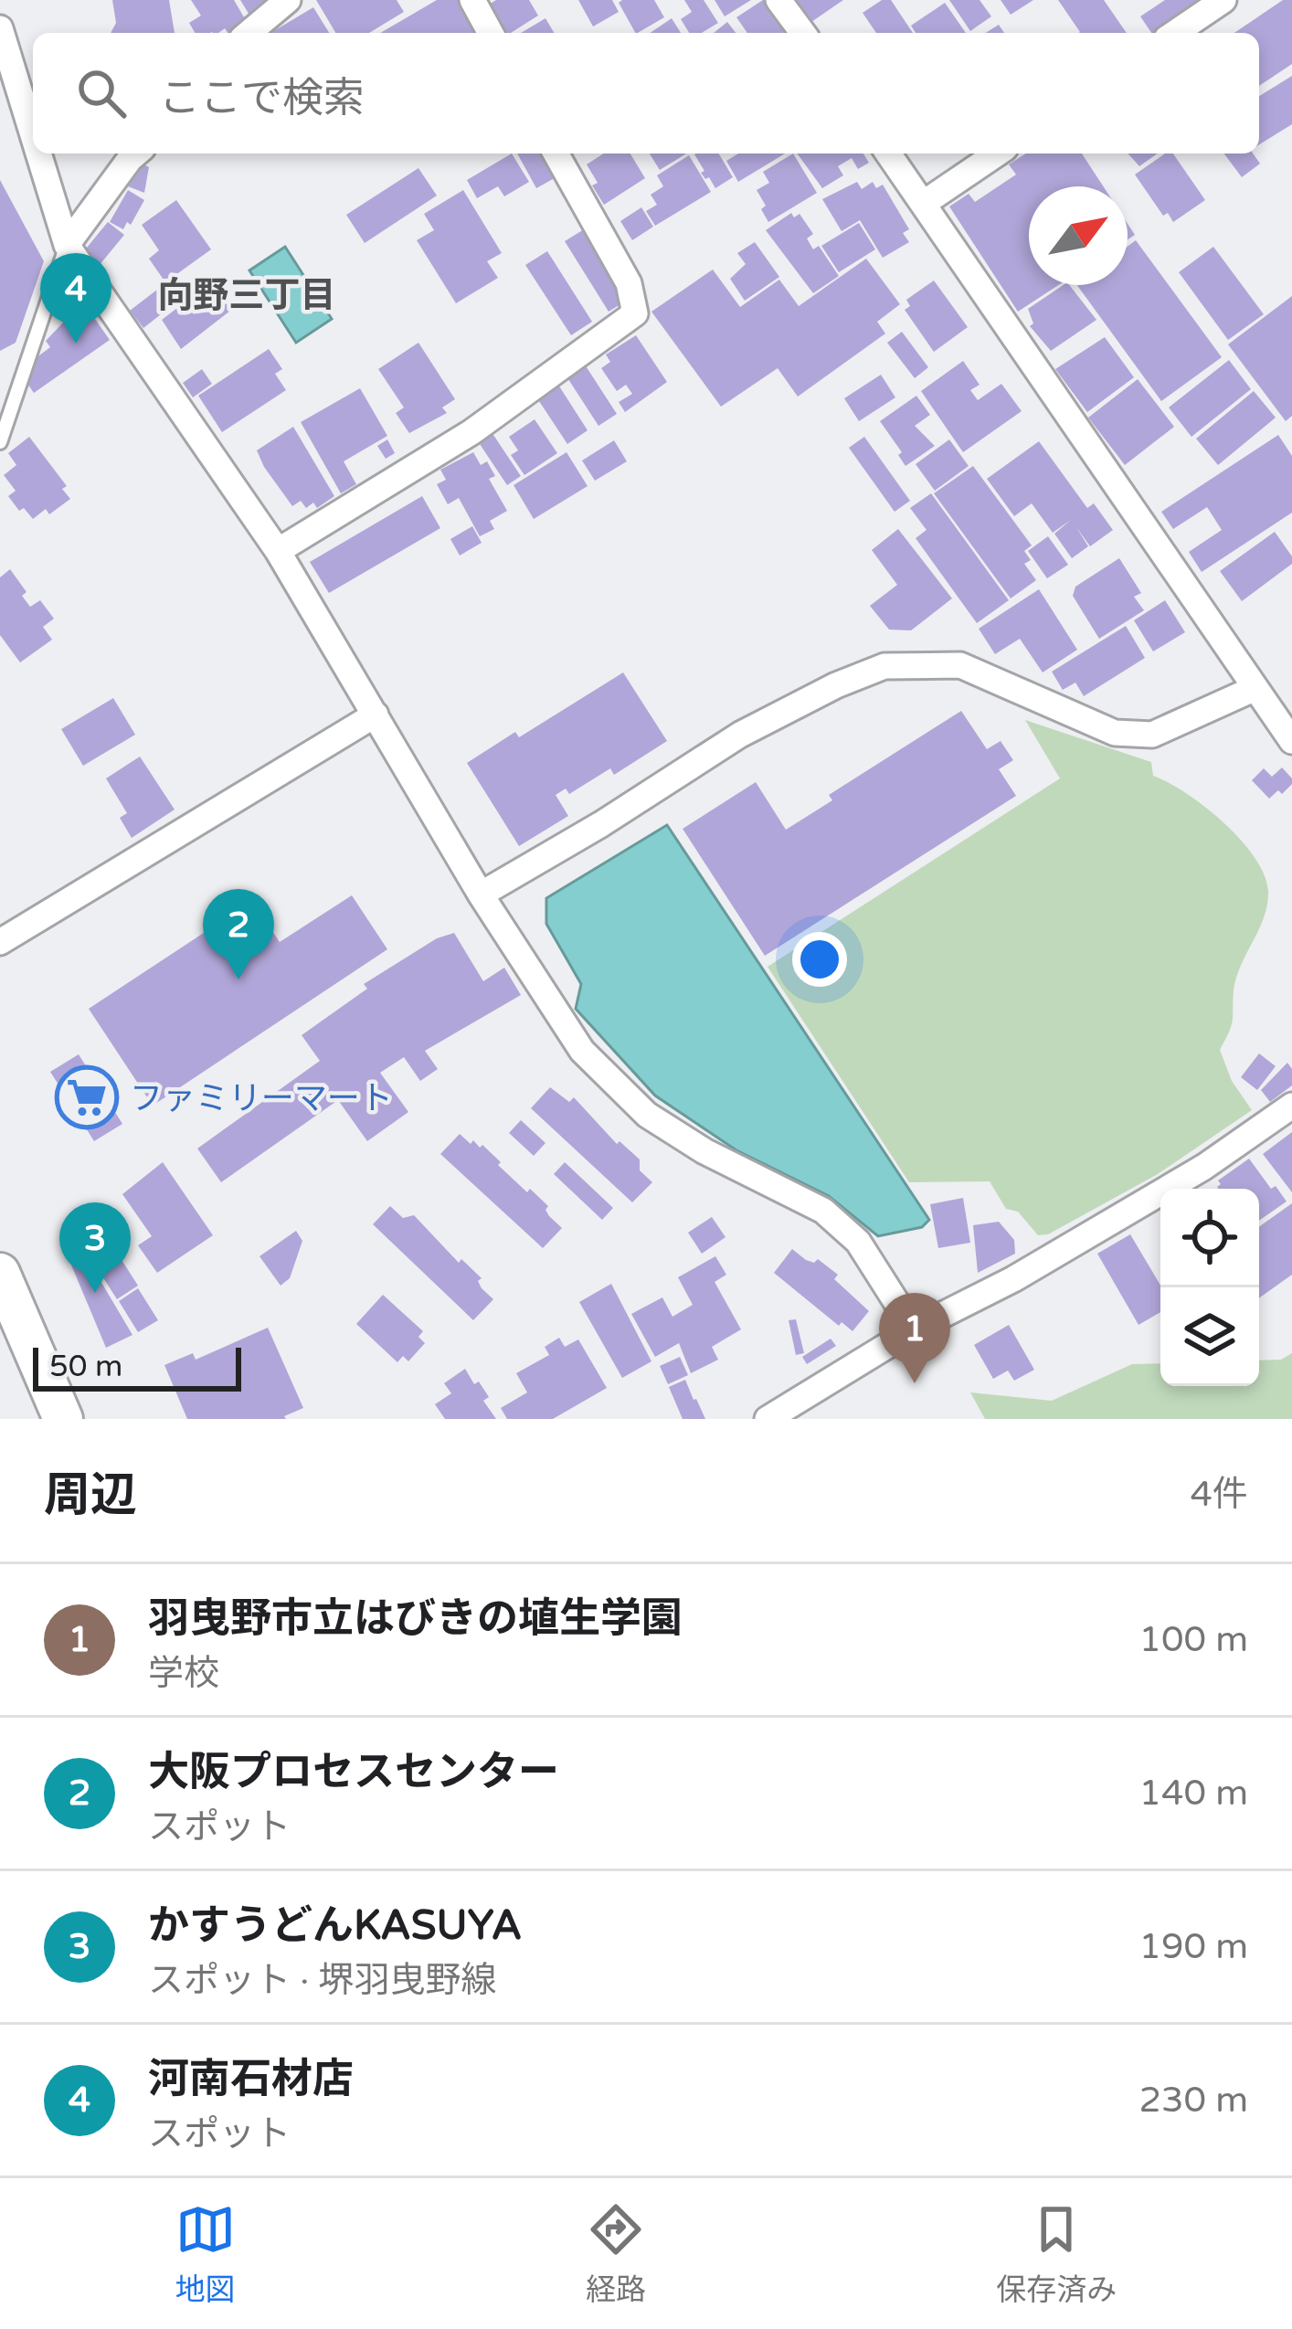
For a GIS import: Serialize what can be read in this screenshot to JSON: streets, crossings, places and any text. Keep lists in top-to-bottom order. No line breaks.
{"districts":["向野三丁目"],"places":{"supermarket":["ファミリーマート"]},"scale_bar":"50 m","north":"top right","page":{"search":"ここで検索","pins":["4","2","3","1"],"scale":"50 m","heading":["周辺","4件"],"list":[{"mark":"1","name":"羽曳野市立はびきの埴生学園","note":"学校","value":"100 m"},{"mark":"2","name":"大阪プロセスセンター","note":"スポット","value":"140 m"},{"mark":"3","name":"かすうどんKASUYA","note":"スポット · 堺羽曳野線","value":"190 m"},{"mark":"4","name":"河南石材店","note":"スポット","value":"230 m"}],"nav":["地図","経路","保存済み"]}}
